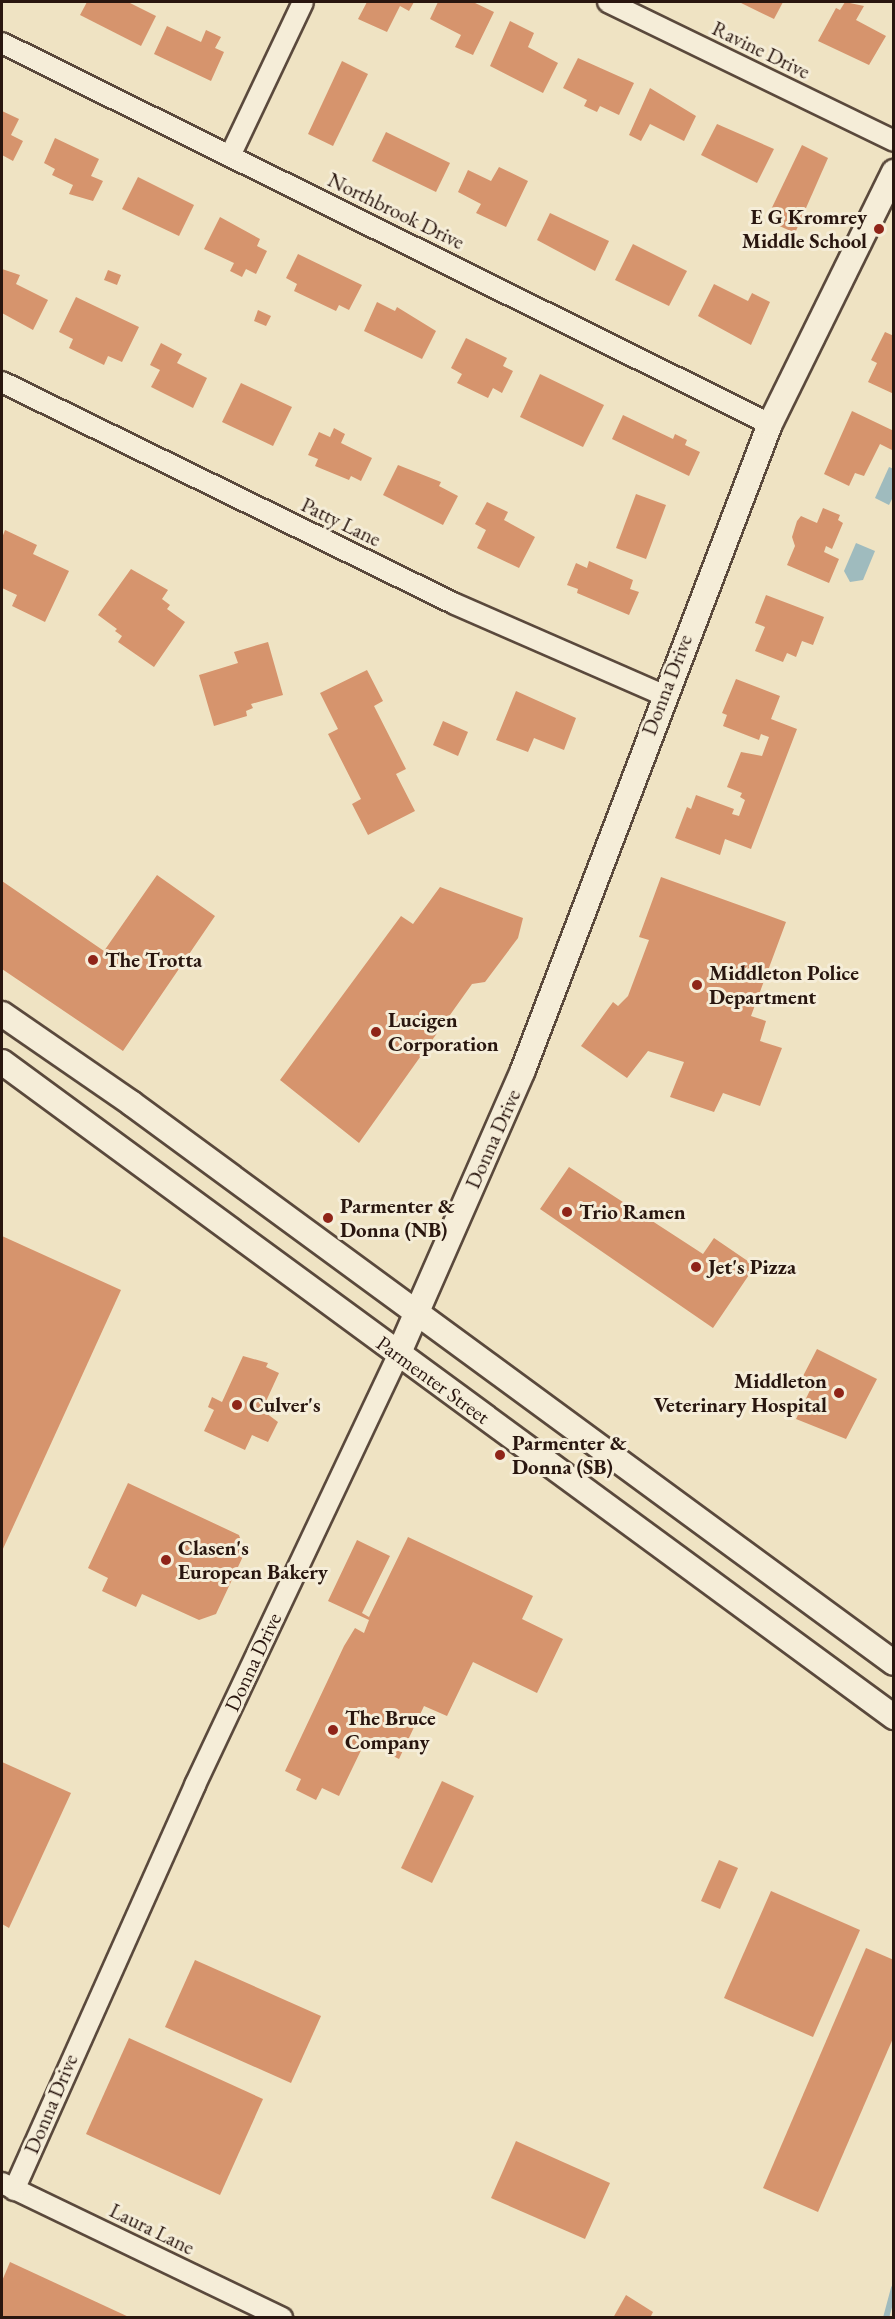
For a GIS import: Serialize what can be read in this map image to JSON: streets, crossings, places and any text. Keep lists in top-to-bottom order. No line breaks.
{"streets":{"street":["Ravine Drive","Northbrook Drive","Patty Lane","Donna Drive","Parmenter Street","Laura Lane"]},"crossings":[["Northbrook Drive","Donna Drive"],["Patty Lane","Donna Drive"],["Donna Drive","Parmenter Street"],["Donna Drive","Laura Lane"]],"places":["E G Kromrey Middle School","The Trotta","Middleton Police Department","Lucigen Corporation","Trio Ramen","Parmenter & Donna (NB)","Jet's Pizza","Middleton Veterinary Hospital","Culver's","Parmenter & Donna (SB)","Clasen's European Bakery","The Bruce Company"]}
